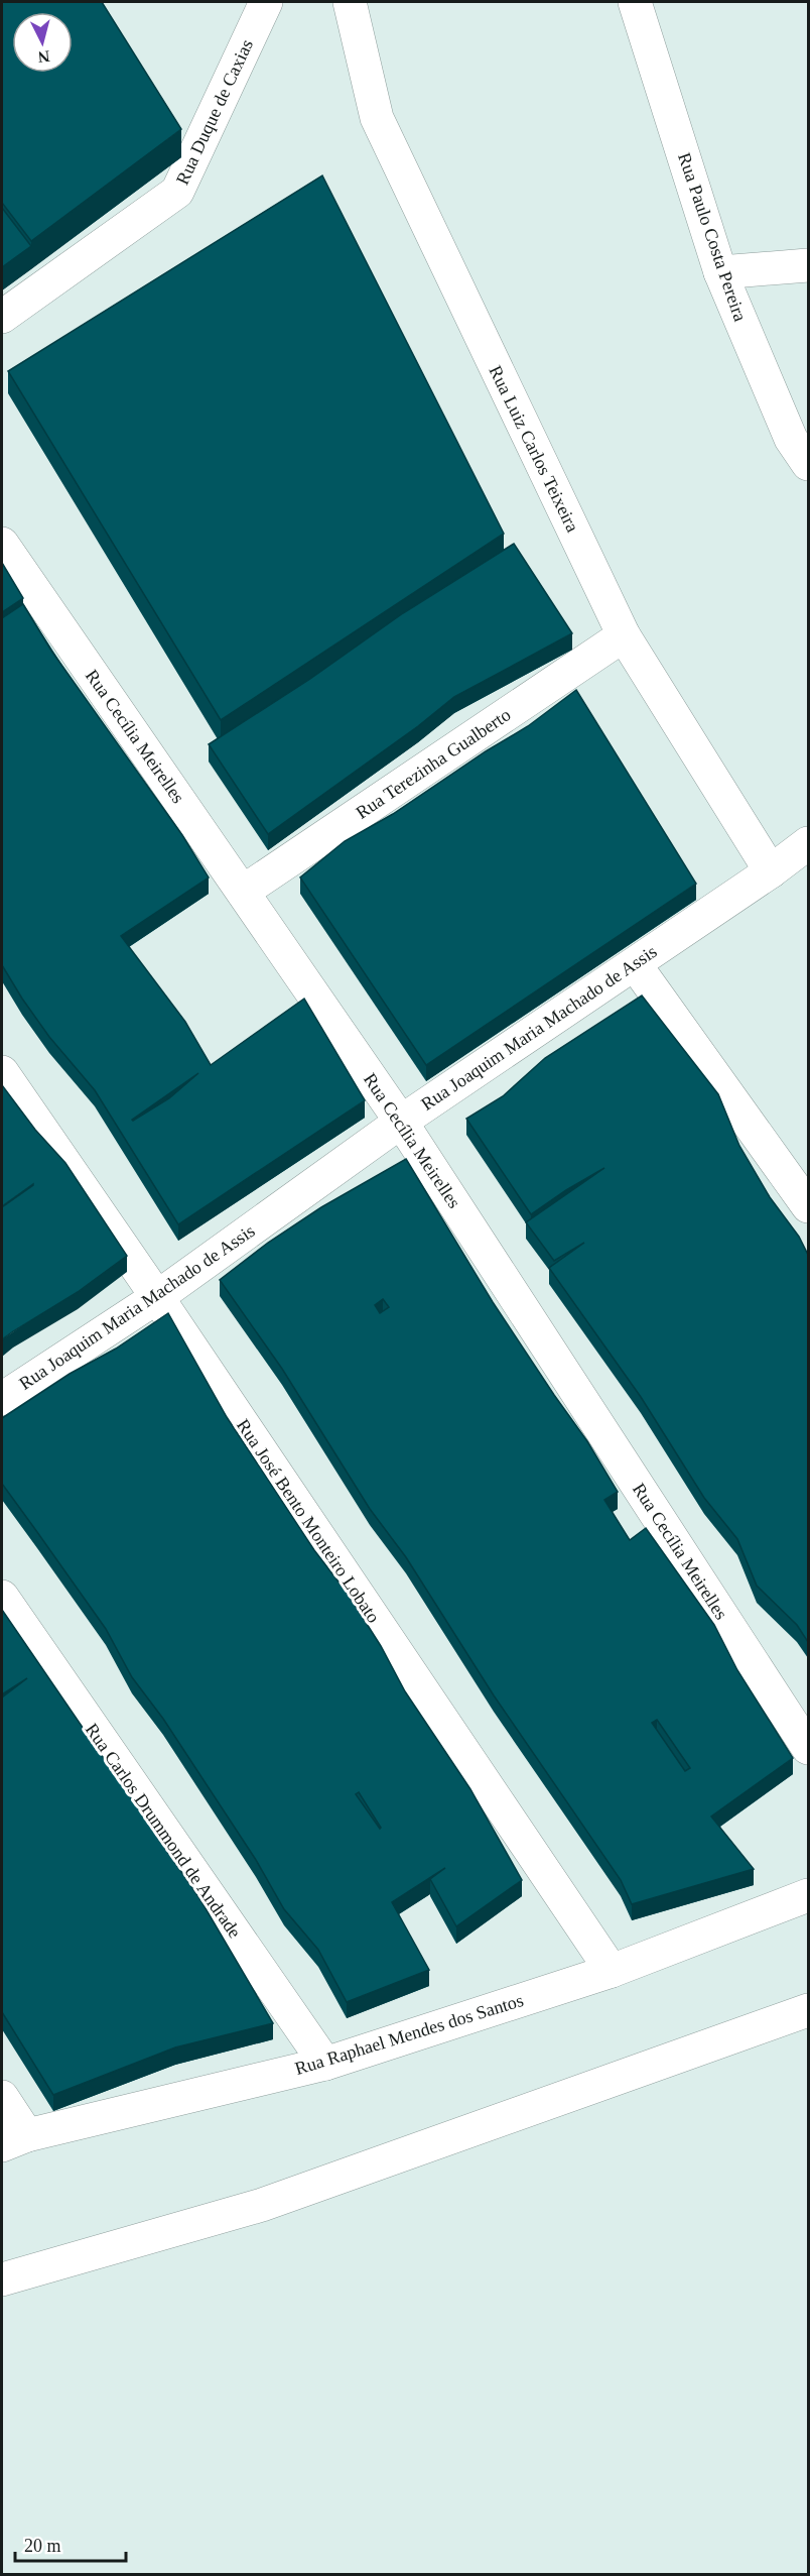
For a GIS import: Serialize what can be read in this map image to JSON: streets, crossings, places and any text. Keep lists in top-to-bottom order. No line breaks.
{"streets":{"street":["Rua Duque de Caxias","Rua Paulo Costa Pereira","Rua Luiz Carlos Teixeira","Rua Cecília Meirelles","Rua Terezinha Gualberto","Rua Joaquim Maria Machado de Assis","Rua José Bento Monteiro Lobato","Rua Carlos Drummond de Andrade","Rua Raphael Mendes dos Santos"]},"crossings":[["Rua Luiz Carlos Teixeira","Rua Terezinha Gualberto"],["Rua Luiz Carlos Teixeira","Rua Joaquim Maria Machado de Assis"],["Rua Cecília Meirelles","Rua Terezinha Gualberto"],["Rua Cecília Meirelles","Rua Joaquim Maria Machado de Assis"],["Rua Joaquim Maria Machado de Assis","Rua José Bento Monteiro Lobato"],["Rua José Bento Monteiro Lobato","Rua Raphael Mendes dos Santos"],["Rua Carlos Drummond de Andrade","Rua Raphael Mendes dos Santos"]],"scale_bar":"20 m","north":"bottom"}
